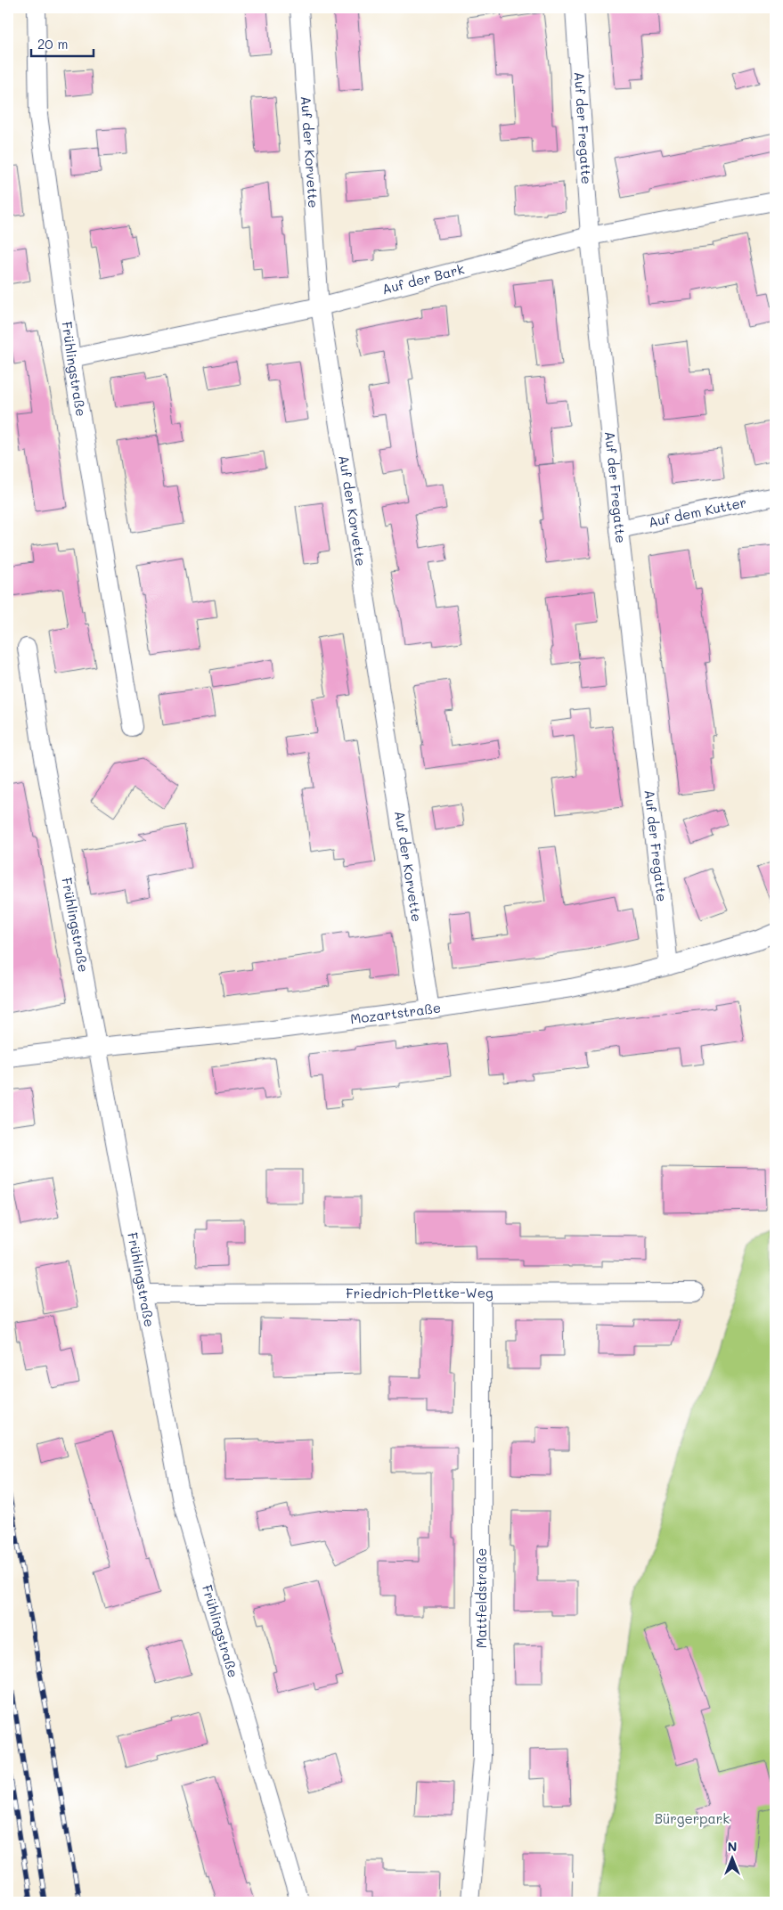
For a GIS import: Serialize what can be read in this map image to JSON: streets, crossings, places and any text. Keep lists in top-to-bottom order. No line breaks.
{"streets":{"street":["Auf der Fregatte","Auf der Korvette","Auf der Bark","Frühlingstraße","Auf dem Kutter","Mozartstraße","Friedrich-Plettke-Weg","Mattfeldstraße"]},"crossings":[["Auf der Fregatte","Auf der Bark"],["Auf der Fregatte","Auf dem Kutter"],["Auf der Fregatte","Mozartstraße"],["Auf der Korvette","Auf der Bark"],["Auf der Korvette","Mozartstraße"],["Auf der Bark","Frühlingstraße"],["Frühlingstraße","Mozartstraße"],["Frühlingstraße","Friedrich-Plettke-Weg"],["Friedrich-Plettke-Weg","Mattfeldstraße"]],"parks":["Bürgerpark"],"scale_bar":"20 m","north":"top"}
